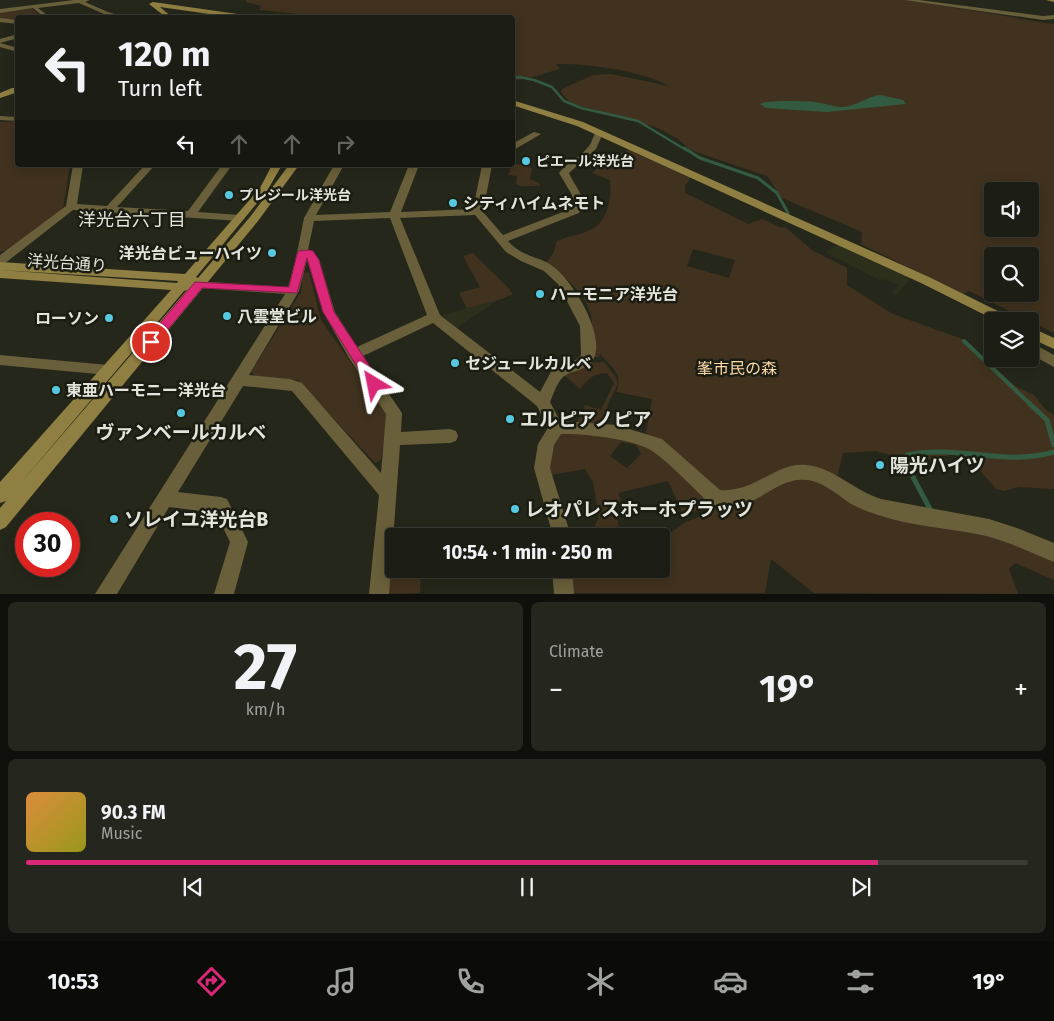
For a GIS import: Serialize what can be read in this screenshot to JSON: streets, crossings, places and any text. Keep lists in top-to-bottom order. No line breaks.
{"streets":{"street":["洋光台通り"]},"districts":["洋光台六丁目"],"parks":["峯市民の森"],"places":["ピエール洋光台","プレジール洋光台","シティハイムネモト","洋光台ビューハイツ","ハーモニア洋光台","八雲堂ビル","ローソン","セジュールカルベ","東亜ハーモニー洋光台","ヴァンベールカルベ","エルピアノピア","陽光ハイツ","レオパレスホーホプラッツ","ソレイユ洋光台B"],"page":{"turn":["120 m","Turn left"],"limit":"30","trip":"10:54 · 1 min · 250 m","tile":[["27","km/h"],"Climate"],"heat":["−","19°","+"],"song":["90.3 FM","Music"],"tabs":["10:53","19°"]}}
